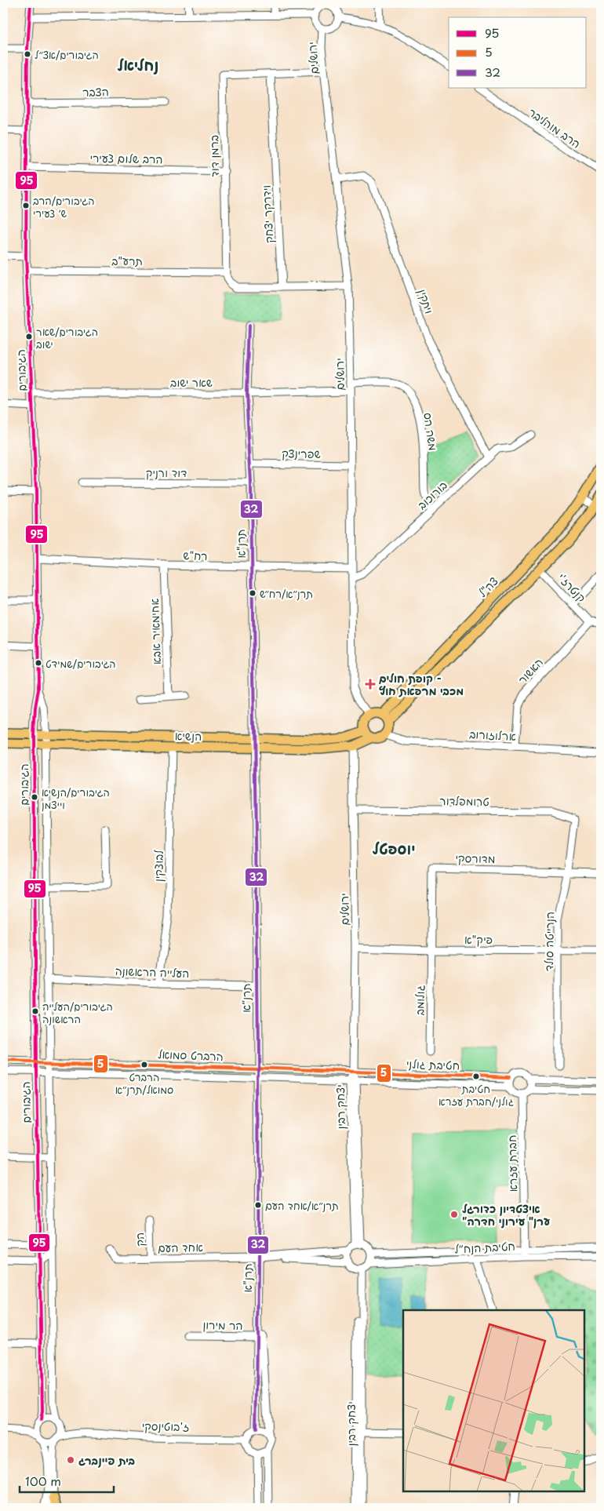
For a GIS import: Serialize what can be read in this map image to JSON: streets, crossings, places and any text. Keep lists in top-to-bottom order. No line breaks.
{"streets":{"main road":["צה\"ל","הנשיא"],"street":["ירושלים","הצבר","הרב מוהליבר","ברמן דוד","הרב שלום צעירי","וידרקר יצחק","תרע\"ב","ויתקין","הגיבורים","שאר ישוב","משה הס","שפרינצק","דוד ורניק","בורוכוב","תרנ\"א","רח\"ש","קנטרז'י","אחימאיר אבא","האשור","ארלוזורוב","טרומפלדור","מדורסקי","לבוצקין","פיק\"א","הנרייטה סולד","העלייה הראשונה","תרנ״א","גולומב","הרברט סמואל","חטיבת גולני","יצחק רבין","חברת עזרא","הק","אחד העם","חטיבת הנח״ל","הר מירון","ז'בוטינסקי"]},"crossings":[["ירושלים","ברמן דוד"],["ירושלים","ויתקין"],["ירושלים","שאר ישוב"],["ירושלים","משה הס"],["ירושלים","שפרינצק"],["ירושלים","בורוכוב"],["ירושלים","רח\"ש"],["ירושלים","צה\"ל"],["ירושלים","ארלוזורוב"],["ירושלים","הנשיא"],["ירושלים","טרומפלדור"],["ירושלים","פיק\"א"],["ירושלים","הרברט סמואל"],["ירושלים","חטיבת גולני"],["ירושלים","יצחק רבין"],["הצבר","הגיבורים"],["ברמן דוד","הרב שלום צעירי"],["ברמן דוד","וידרקר יצחק"],["ברמן דוד","תרע\"ב"],["הרב שלום צעירי","הגיבורים"],["תרע\"ב","הגיבורים"],["ויתקין","בורוכוב"],["הגיבורים","שאר ישוב"],["הגיבורים","רח\"ש"],["הגיבורים","הנשיא"],["הגיבורים","העלייה הראשונה"],["הגיבורים","הרברט סמואל"],["הגיבורים","ז'בוטינסקי"],["שאר ישוב","תרנ\"א"],["משה הס","בורוכוב"],["שפרינצק","תרנ\"א"],["דוד ורניק","תרנ\"א"],["תרנ\"א","רח\"ש"],["תרנ\"א","הנשיא"],["תרנ\"א","תרנ״א"],["תרנ\"א","אחד העם"],["תרנ\"א","הר מירון"],["תרנ\"א","ז'בוטינסקי"],["רח\"ש","אחימאיר אבא"],["צה\"ל","ארלוזורוב"],["צה\"ל","הנשיא"],["קנטרז'י","האשור"],["האשור","ארלוזורוב"],["ארלוזורוב","הנשיא"],["הנשיא","לבוצקין"],["הנשיא","תרנ״א"],["טרומפלדור","הנרייטה סולד"],["מדורסקי","פיק\"א"],["מדורסקי","הנרייטה סולד"],["מדורסקי","גולומב"],["לבוצקין","העלייה הראשונה"],["פיק\"א","הנרייטה סולד"],["פיק\"א","גולומב"],["העלייה הראשונה","תרנ״א"],["תרנ״א","הרברט סמואל"],["תרנ״א","אחד העם"],["הרברט סמואל","חטיבת גולני"],["הרברט סמואל","יצחק רבין"],["חטיבת גולני","יצחק רבין"],["חטיבת גולני","חברת עזרא"],["יצחק רבין","אחד העם"],["יצחק רבין","חטיבת הנח״ל"],["חברת עזרא","חטיבת הנח״ל"],["הק","אחד העם"],["אחד העם","חטיבת הנח״ל"]],"districts":["נחליאל","יוספטל"],"places":{"other":["הגיבורים/אצ״ל","הגיבורים/הרב ש׳ צעירי","הגיבורים/שאר ישוב","תרנ״א/רח״ש","הגיבורים/שמידט","הגיבורים/הנשיא וייצמן","הגיבורים/העלייה הראשונה","הרברט סמואל/תרנ״א","חטיבת גולני/חברת עזרא","תרנ״א/אחד העם","איצטדיון כדורגל \"ערן\" עירוני חדרה","בית פיינברג"],"health":["קופת חולים - מכבי מרפאת חוץ"]},"lines":["transit line 95","transit line 32","transit line 5"],"legend":["95","5","32"],"scale_bar":"100 m"}
